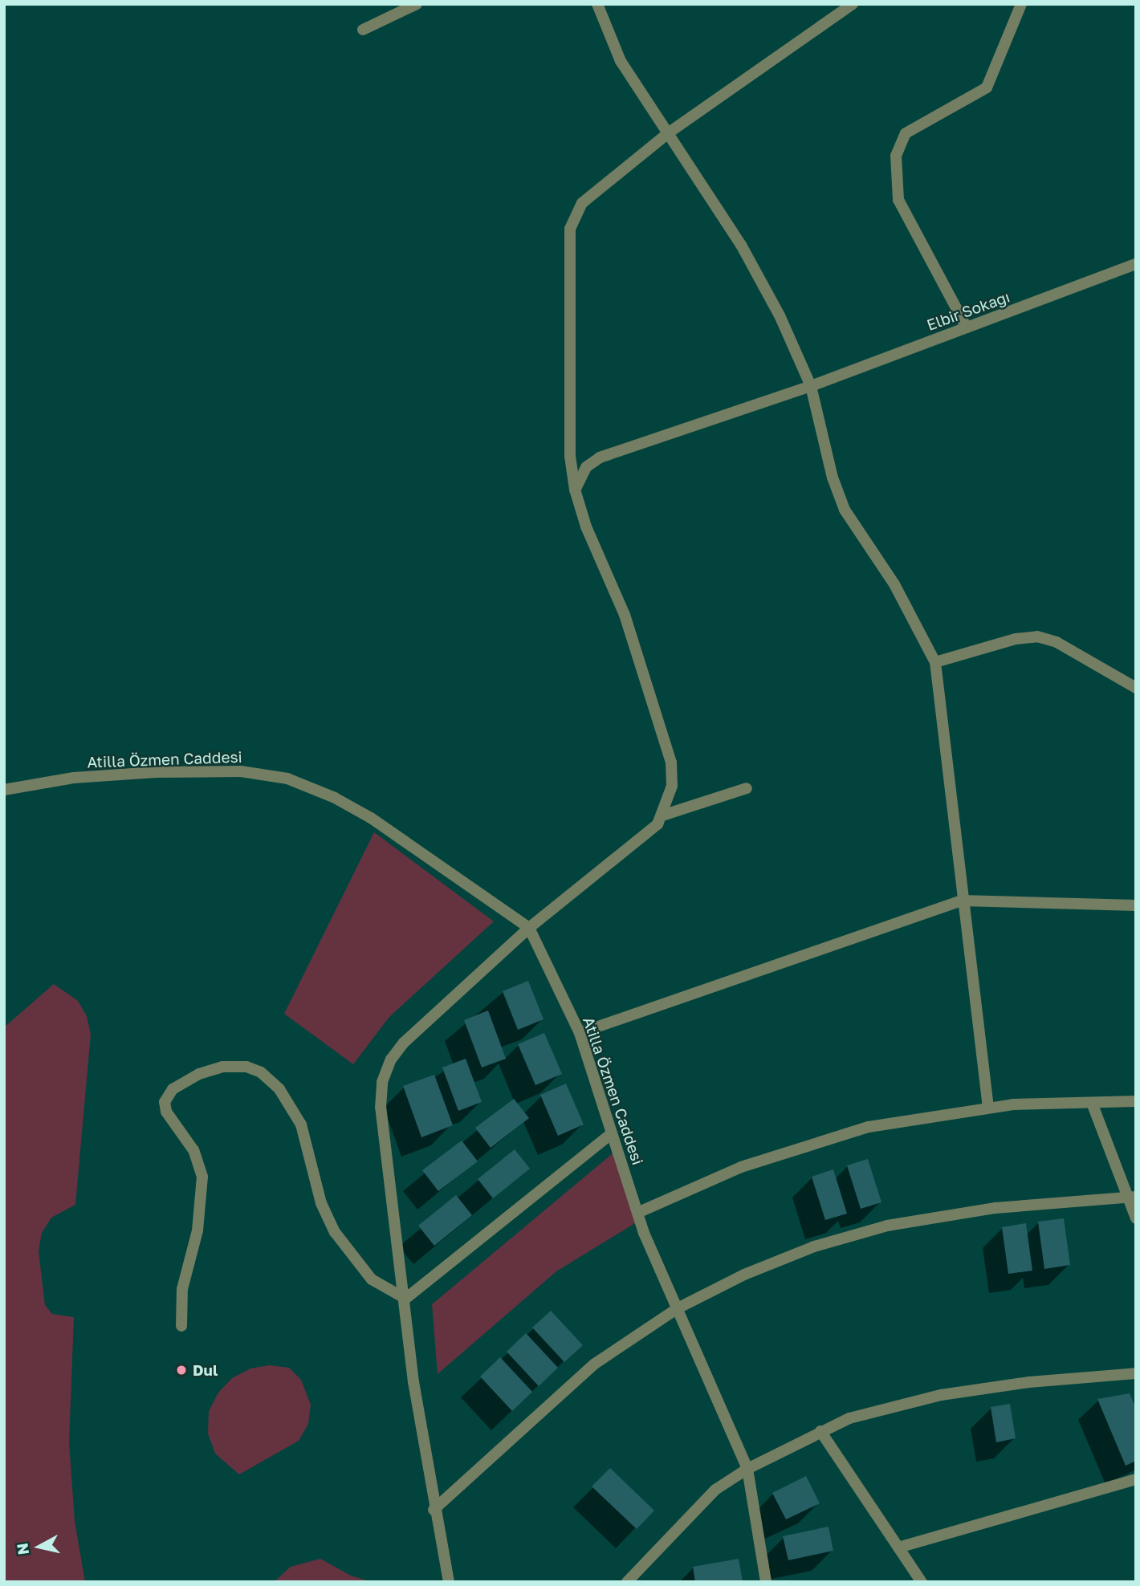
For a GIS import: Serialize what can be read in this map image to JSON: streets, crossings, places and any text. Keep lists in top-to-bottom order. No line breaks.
{"streets":{"street":["Elbir Sokağı","Atilla Özmen Caddesi"]},"places":["Dul"],"north":"left"}
